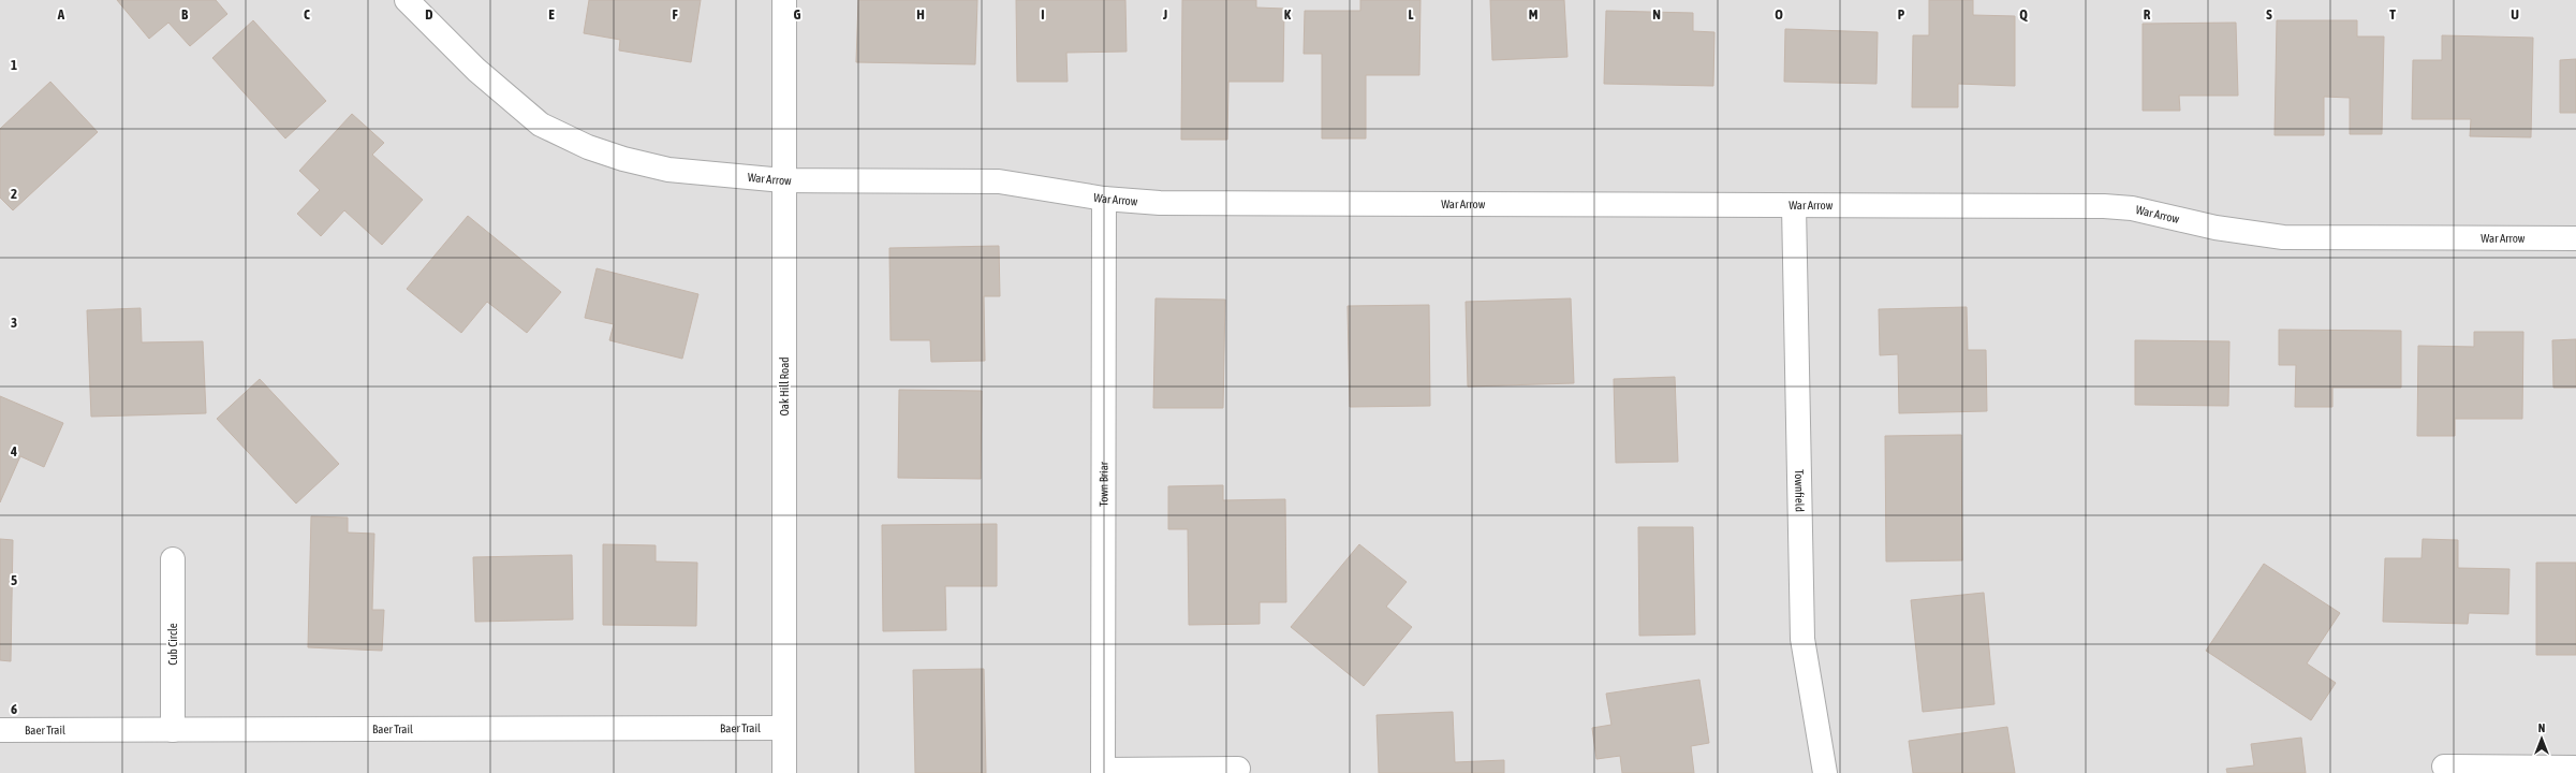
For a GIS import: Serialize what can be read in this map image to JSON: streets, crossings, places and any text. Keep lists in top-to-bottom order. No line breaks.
{"streets":{"street":["War Arrow","Oak Hill Road","Town Briar","Townfield","Cub Circle","Baer Trail"]},"crossings":[["War Arrow","Oak Hill Road"],["War Arrow","Town Briar"],["War Arrow","Townfield"],["Oak Hill Road","Baer Trail"],["Cub Circle","Baer Trail"]],"north":"top","grid":{"columns":["A","B","C","D","E","F","G","H","I","J","K","L","M","N","O","P","Q","R","S","T","U"],"rows":["1","2","3","4","5","6"]}}
